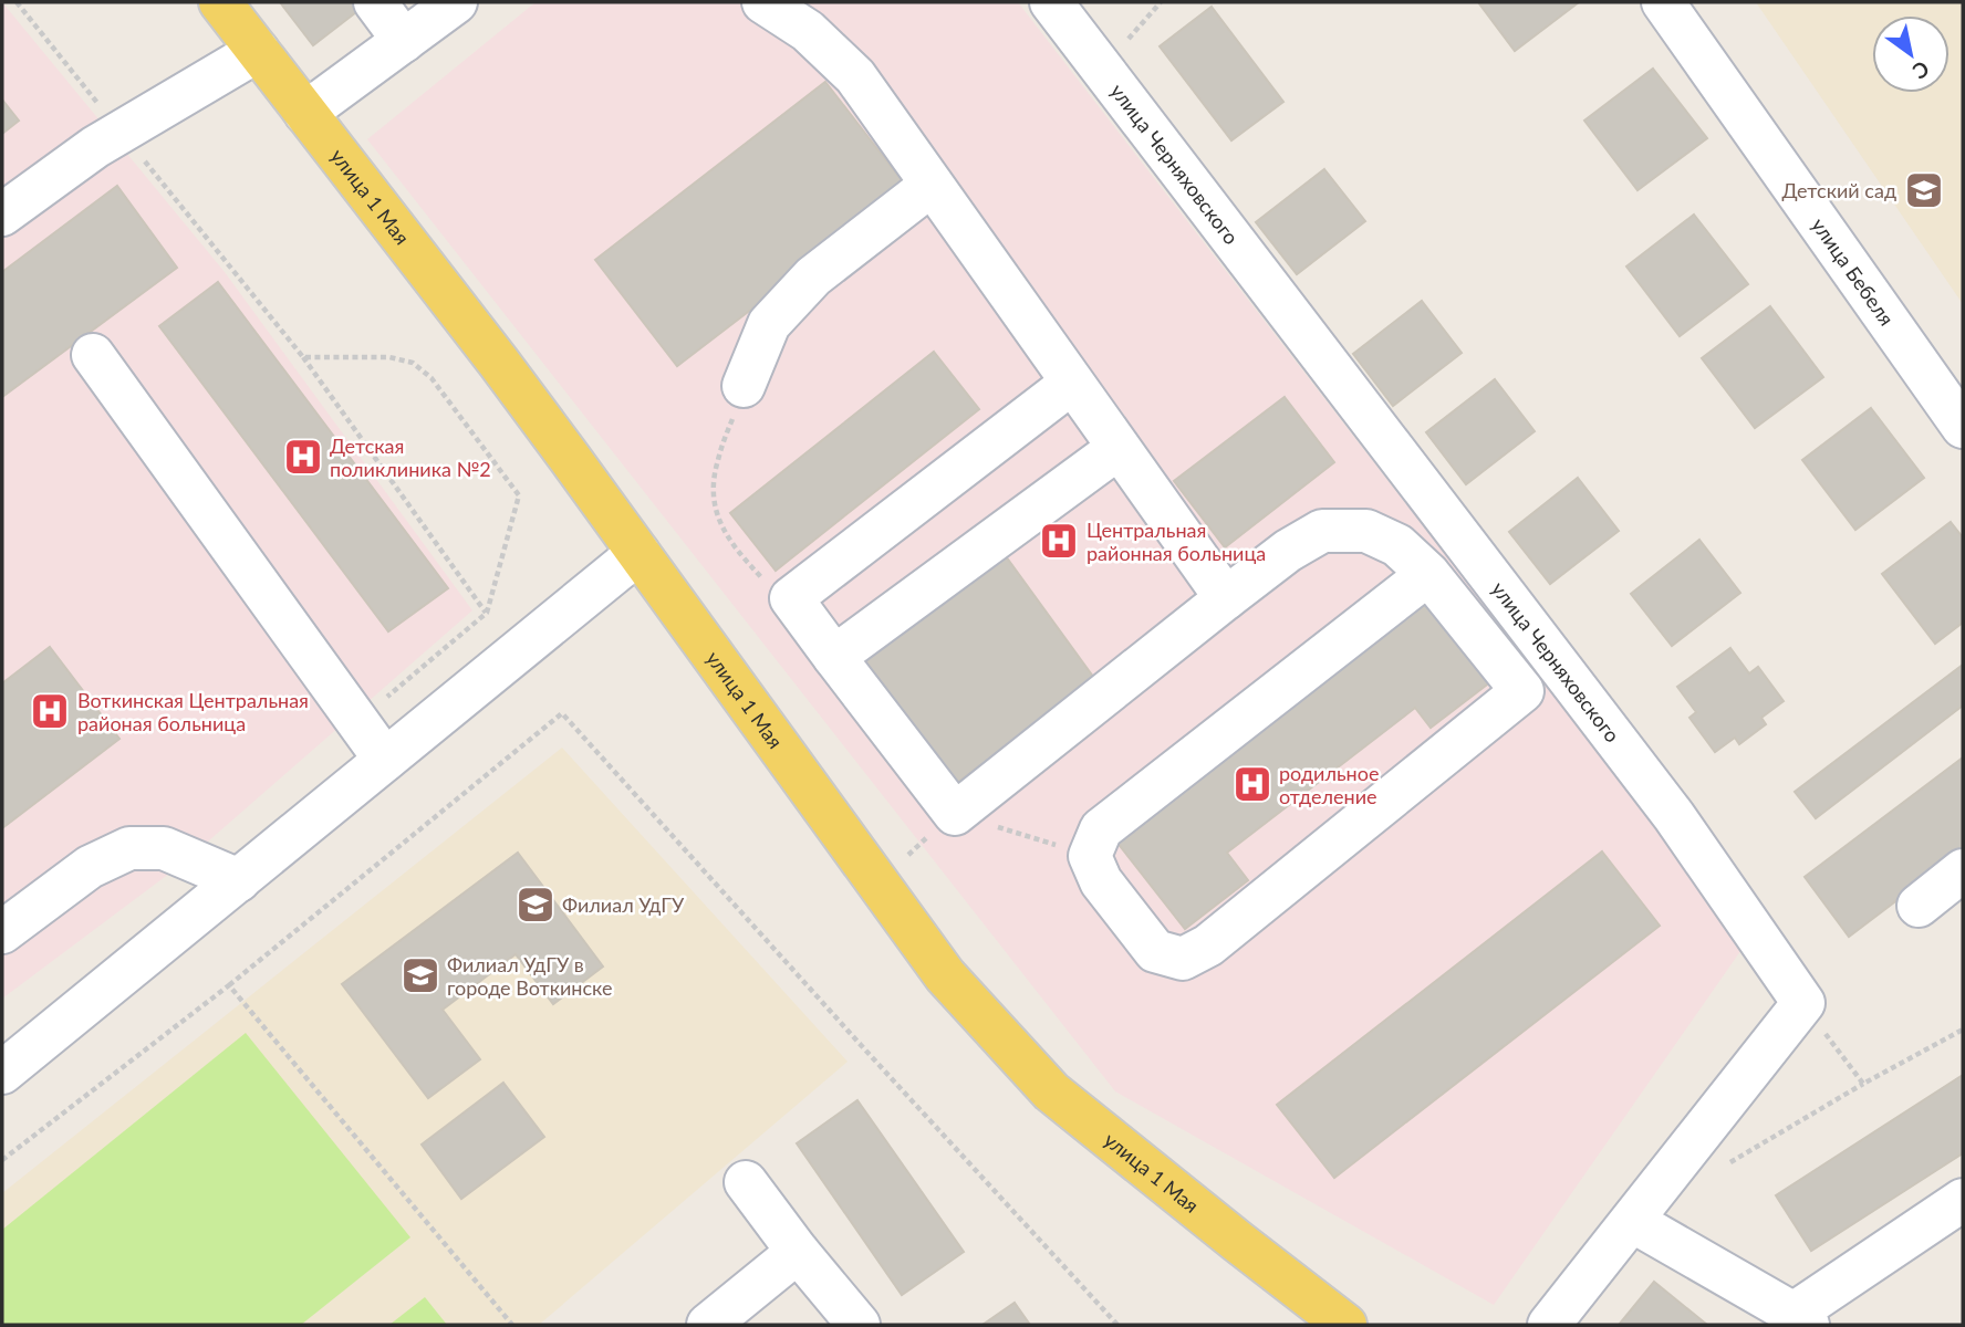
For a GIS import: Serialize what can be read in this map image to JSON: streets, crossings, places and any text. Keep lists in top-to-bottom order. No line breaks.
{"streets":{"main road":["улица 1 Мая"],"street":["улица Черняховского","улица Бебеля"]},"places":{"school or university":["Детский сад","Филиал УдГУ","Филиал УдГУ в городе Воткинске"],"hospital":["Детская поликлиника №2","Центральная районная больница","Воткинская Центральная районая больница","родильное отделение"]},"north":"bottom right"}
